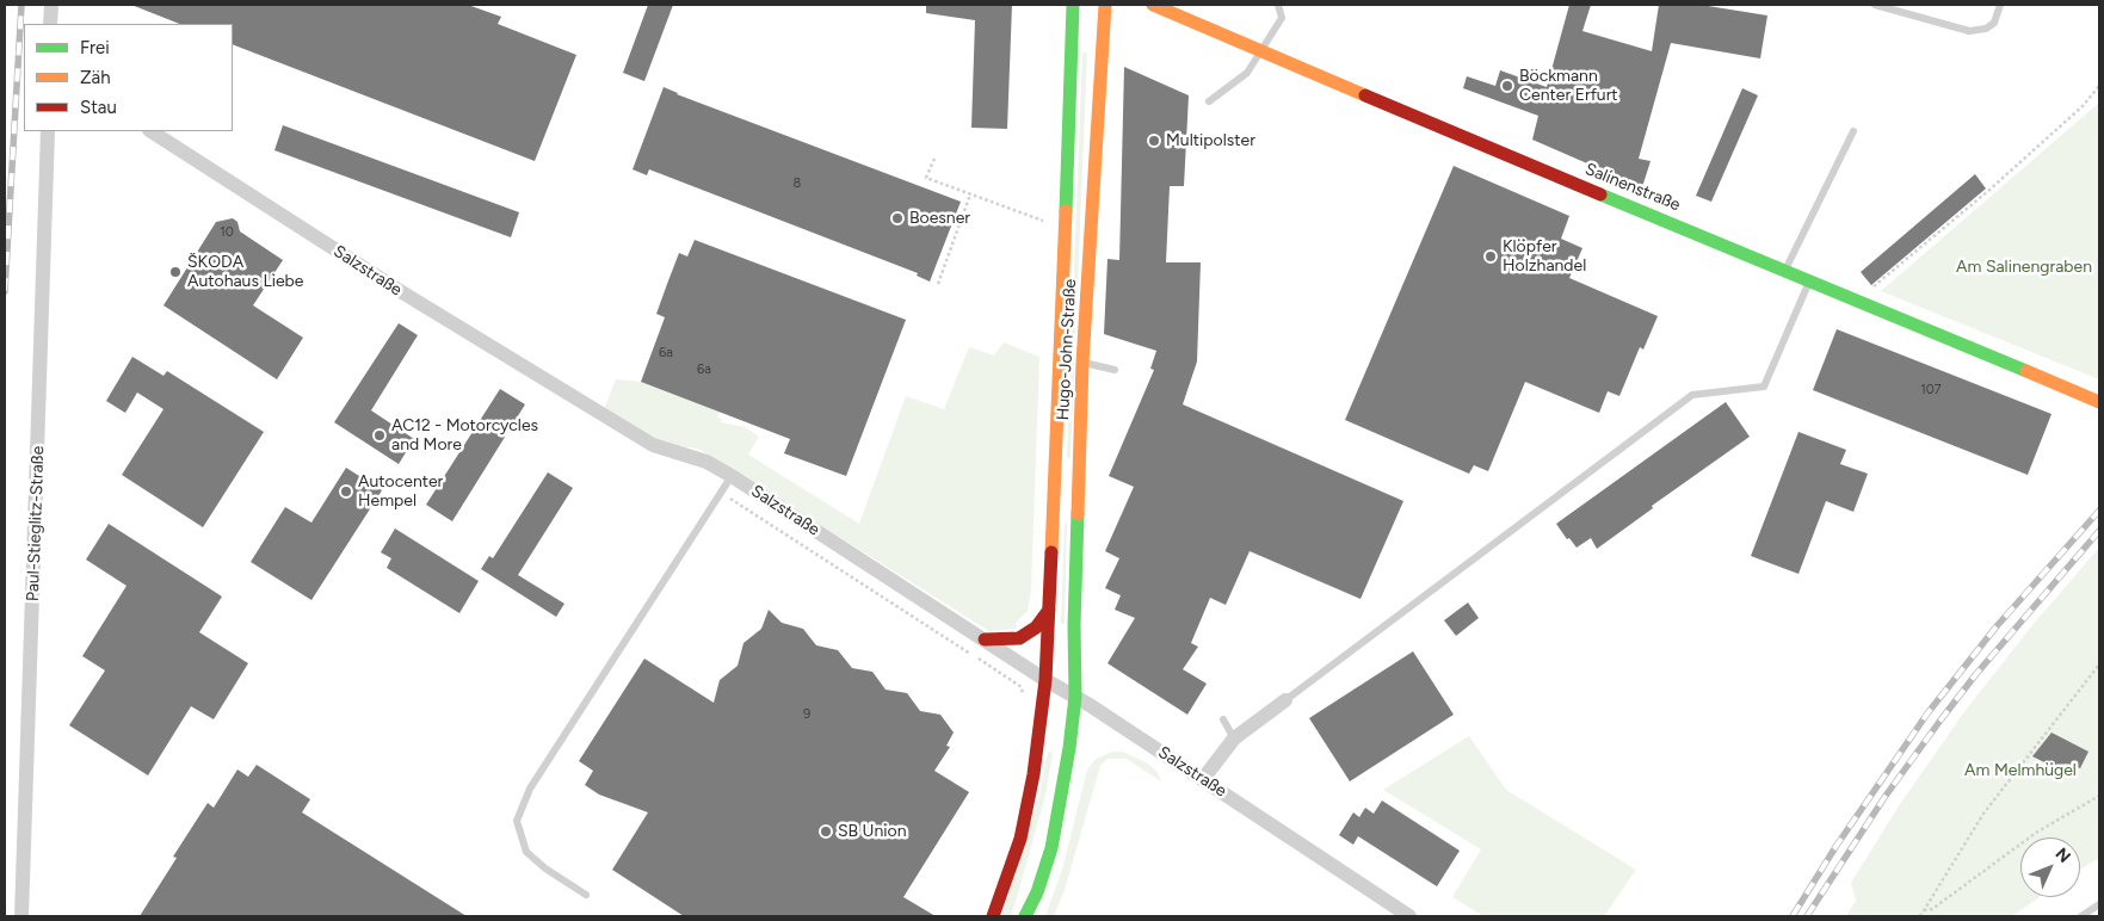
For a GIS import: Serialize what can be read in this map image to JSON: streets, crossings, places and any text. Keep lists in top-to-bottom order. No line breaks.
{"streets":{"main road":["Salinenstraße","Hugo-John-Straße"],"street":["Salzstraße","Paul-Stieglitz-Straße"]},"crossings":[["Salzstraße","Hugo-John-Straße"]],"parks":["Am Salinengraben","Am Melmhügel"],"places":["Böckmann Center Erfurt","Multipolster","Boesner","Klöpfer Holzhandel","ŠKODA Autohaus Liebe","AC12 - Motorcycles and More","Autocenter Hempel","SB Union"],"house_numbers":["8","10","6a","6a","107","9"],"legend":["Frei","Zäh","Stau"],"north":"top right"}
